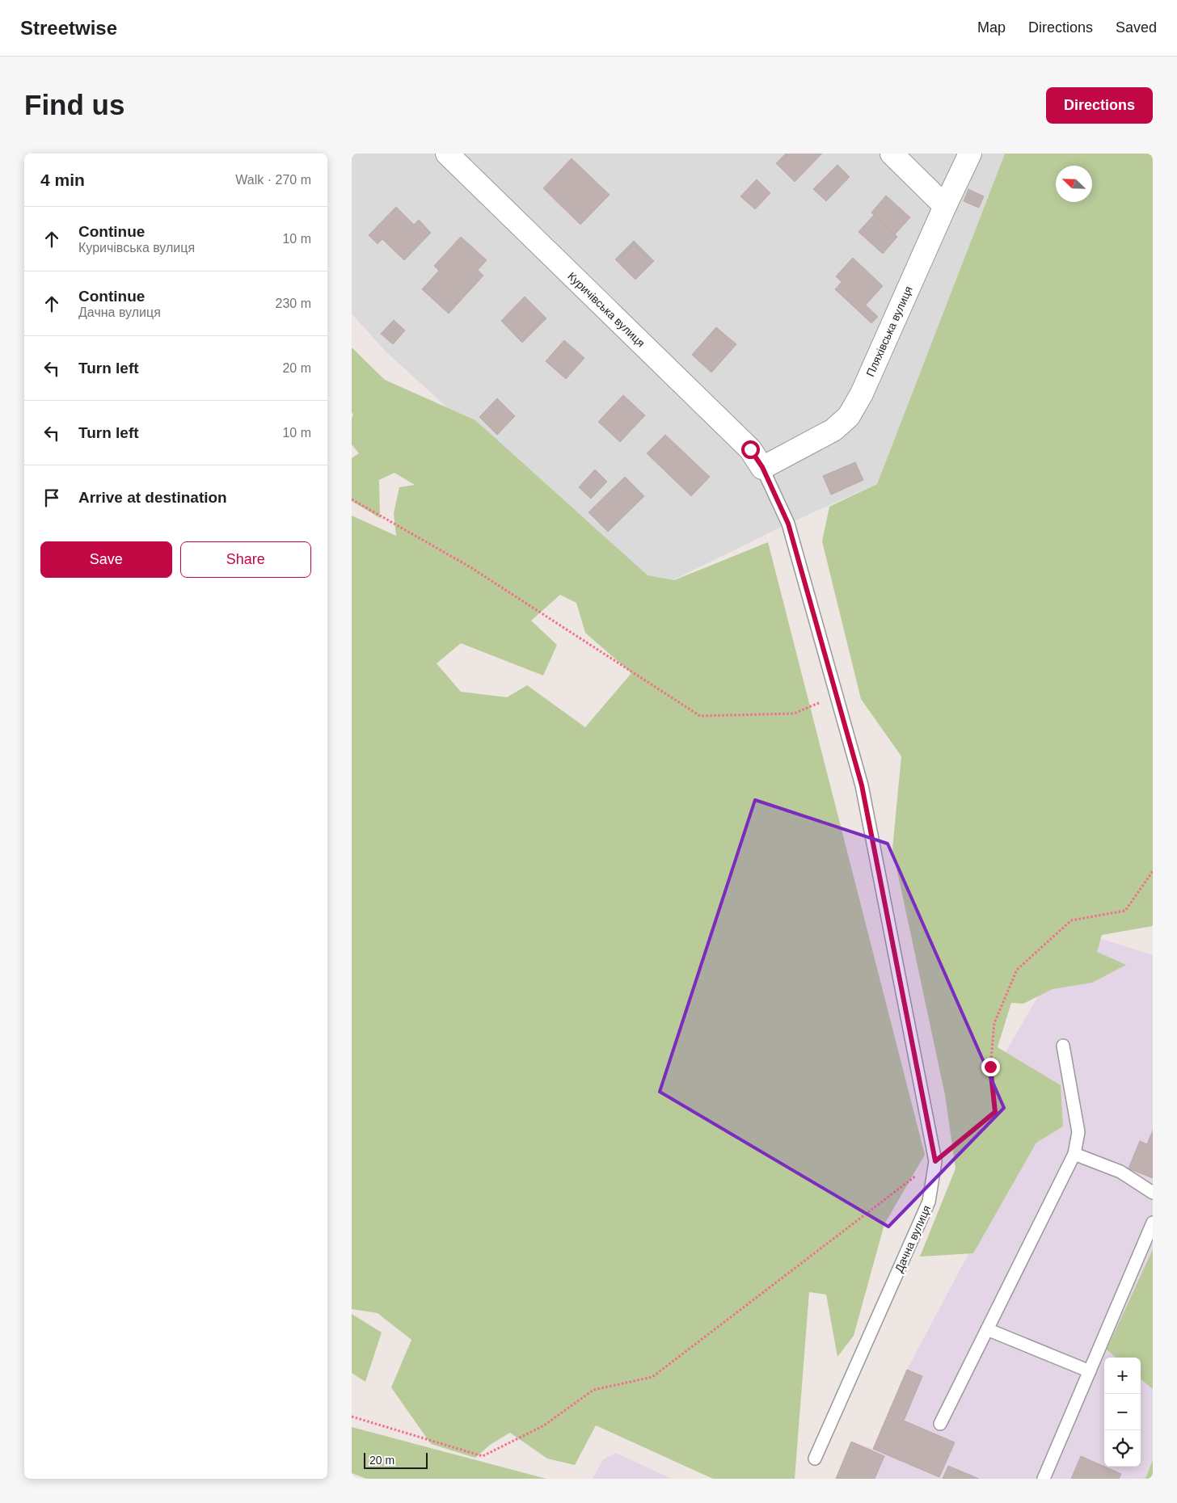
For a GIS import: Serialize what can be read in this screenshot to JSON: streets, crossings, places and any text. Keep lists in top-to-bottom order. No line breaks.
{"streets":{"street":["Куричівська вулиця","Пляхівська вулиця"],"lane":["Дачна вулиця"]},"crossings":[["Куричівська вулиця","Пляхівська вулиця"],["Куричівська вулиця","Дачна вулиця"],["Пляхівська вулиця","Дачна вулиця"]],"scale_bar":"20 m","north":"top left","page":{"header":"Streetwise","nav":["Map","Directions","Saved"],"buttons":["Directions",["Save","Share"]],"title":"Find us","heading":["4 min","Walk · 270 m"],"list":[["Continue","Куричівська вулиця","10 m"],["Continue","Дачна вулиця","230 m"],["Turn left","20 m"],["Turn left","10 m"],"Arrive at destination"],"map_buttons":["+","−"],"scale":"20 m"}}
